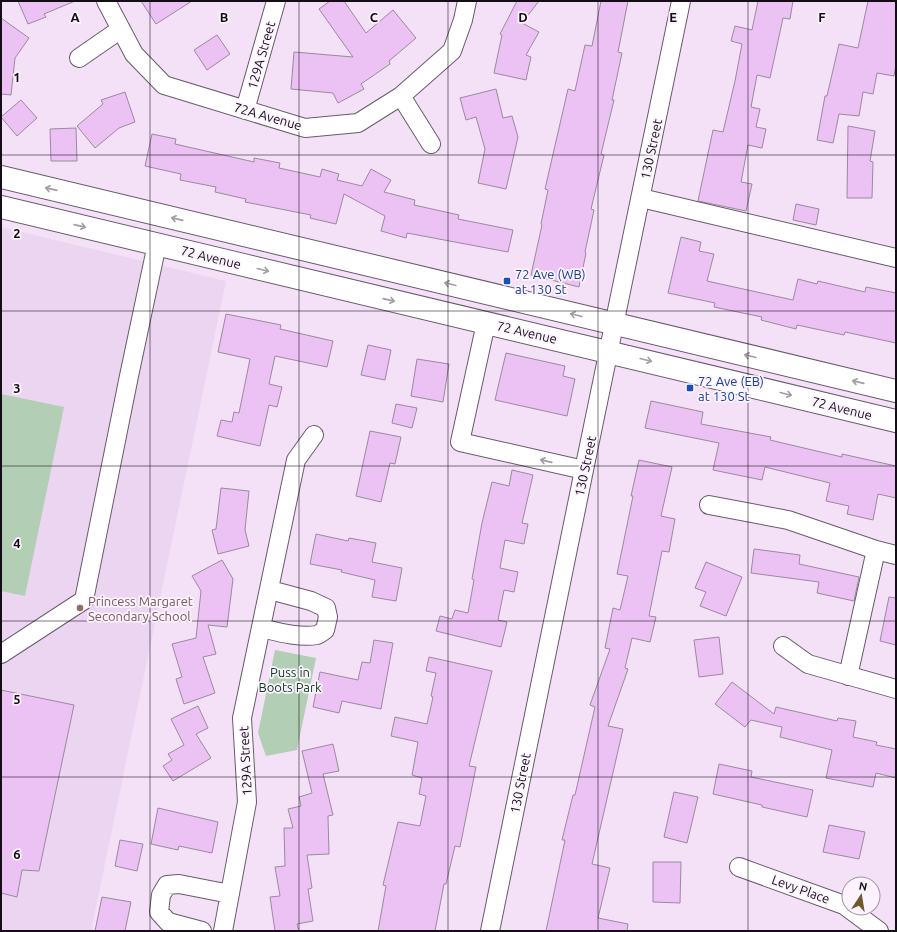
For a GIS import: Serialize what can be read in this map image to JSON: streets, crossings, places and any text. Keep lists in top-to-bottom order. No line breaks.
{"streets":{"main road":["72 Avenue"],"street":["129A Street","72A Avenue","130 Street","Levy Place"]},"crossings":[["129A Street","72A Avenue"],["130 Street","72 Avenue"]],"parks":["Puss in Boots Park"],"places":{"transit":["72 Ave (WB) at 130 St","72 Ave (EB) at 130 St"],"other":["Princess Margaret Secondary School"]},"north":"top","grid":{"columns":["A","B","C","D","E","F"],"rows":["1","2","3","4","5","6"]}}
